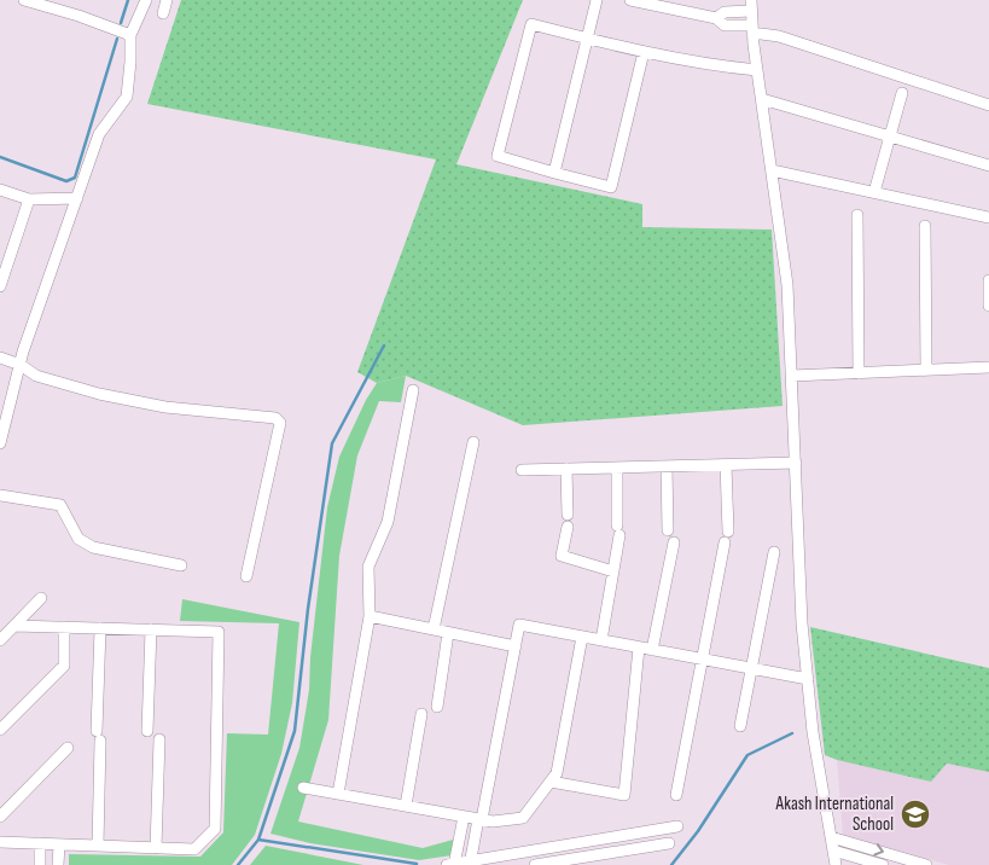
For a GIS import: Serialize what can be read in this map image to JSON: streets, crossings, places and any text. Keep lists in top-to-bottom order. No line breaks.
{"places":{"school or university":["Akash International School"]}}
